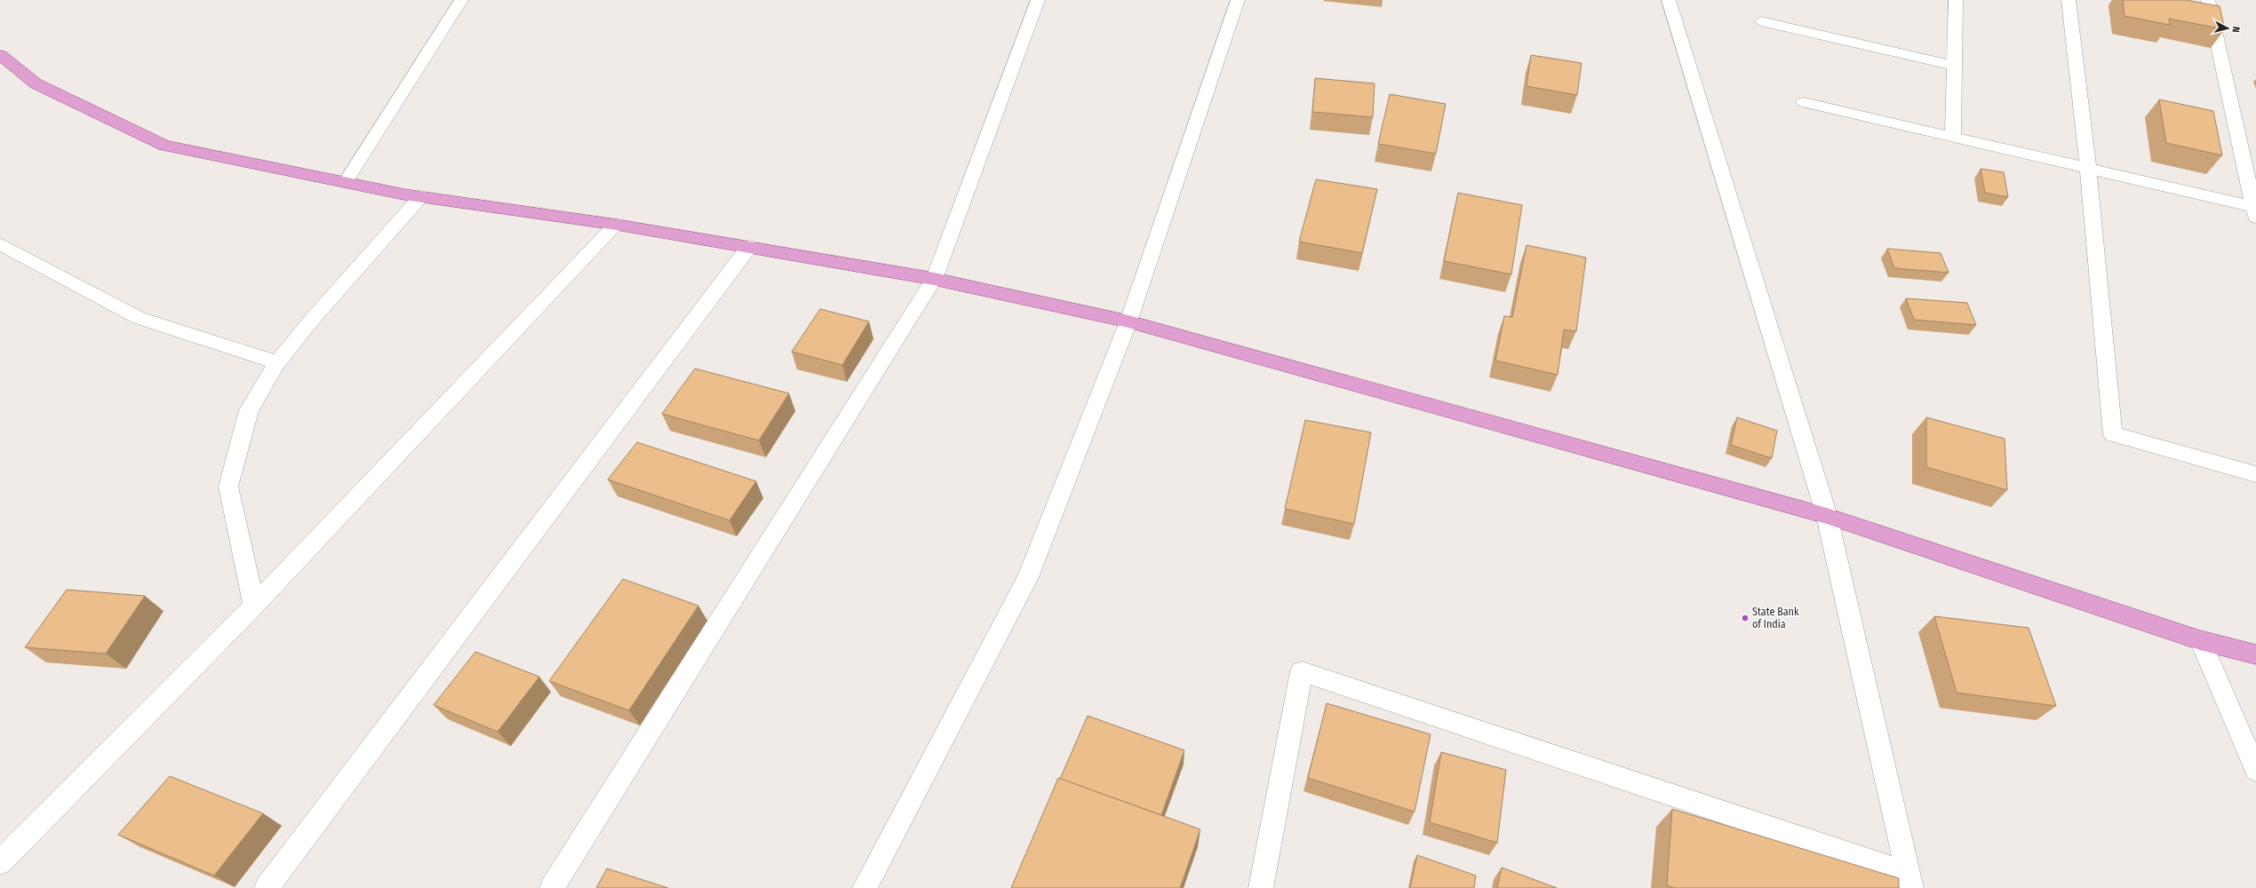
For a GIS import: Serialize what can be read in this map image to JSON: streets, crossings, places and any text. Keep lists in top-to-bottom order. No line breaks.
{"places":["State Bank of India"],"north":"right"}
